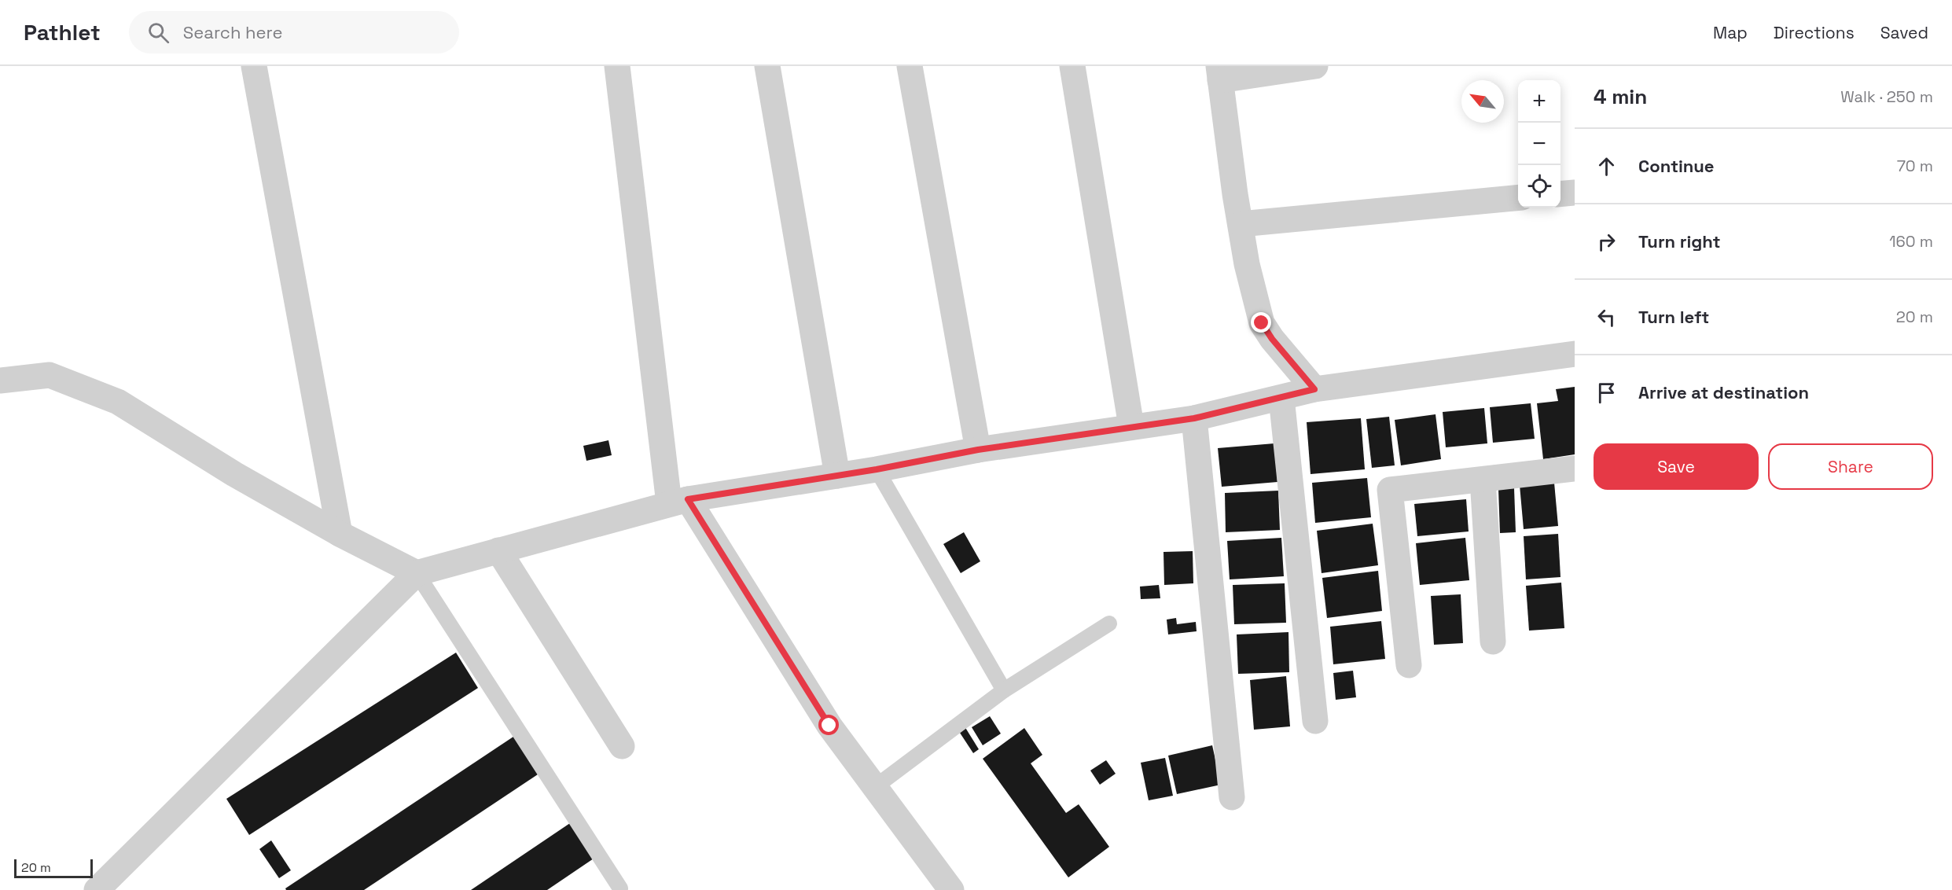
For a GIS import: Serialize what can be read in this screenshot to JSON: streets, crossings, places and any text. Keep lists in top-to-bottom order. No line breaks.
{"scale_bar":"20 m","north":"top left","page":{"header":"Pathlet","search":"Search here","nav":["Map","Directions","Saved"],"heading":["4 min","Walk · 250 m"],"map_buttons":["+","−"],"list":[["Continue","70 m"],["Turn right","160 m"],["Turn left","20 m"],"Arrive at destination"],"buttons":["Save","Share"],"scale":"20 m"}}
